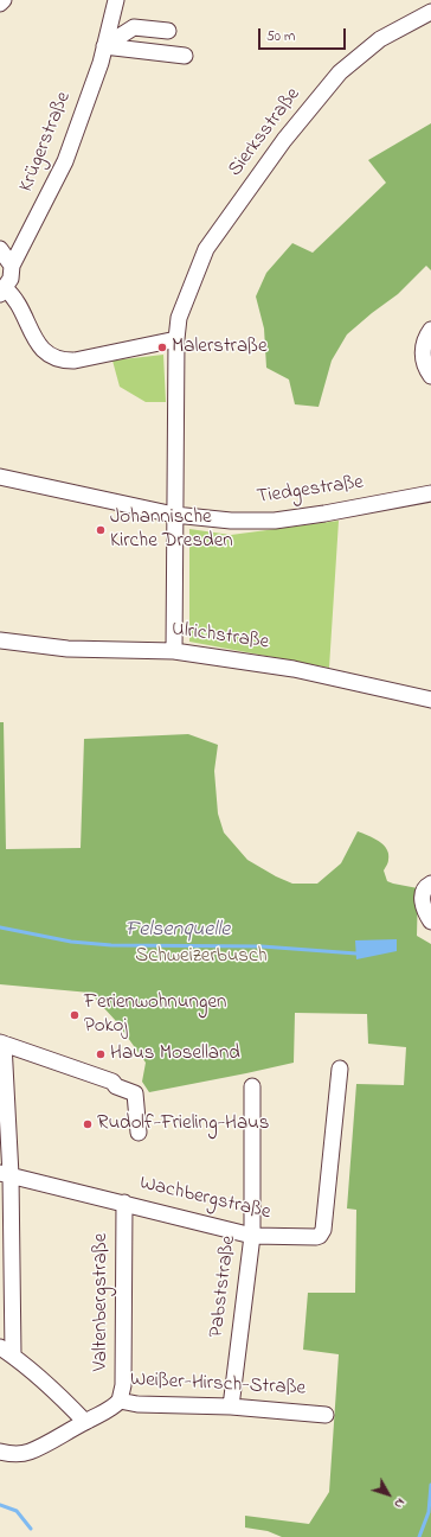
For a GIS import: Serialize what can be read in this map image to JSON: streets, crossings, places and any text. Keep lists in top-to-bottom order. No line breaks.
{"streets":{"street":["Sierksstraße","Krügerstraße","Tiedgestraße","Ulrichstraße","Wachbergstraße","Pabststraße","Valtenbergstraße","Weißer-Hirsch-Straße"]},"crossings":[["Sierksstraße","Tiedgestraße"],["Wachbergstraße","Pabststraße"],["Wachbergstraße","Valtenbergstraße"],["Pabststraße","Weißer-Hirsch-Straße"],["Valtenbergstraße","Weißer-Hirsch-Straße"]],"water":["Felsenquelle"],"parks":["Schweizerbusch"],"places":["Malerstraße","Johannische Kirche Dresden","Ferienwohnungen Pokoj","Haus Moselland","Rudolf-Frieling-Haus"],"scale_bar":"50 m","north":"bottom right"}
